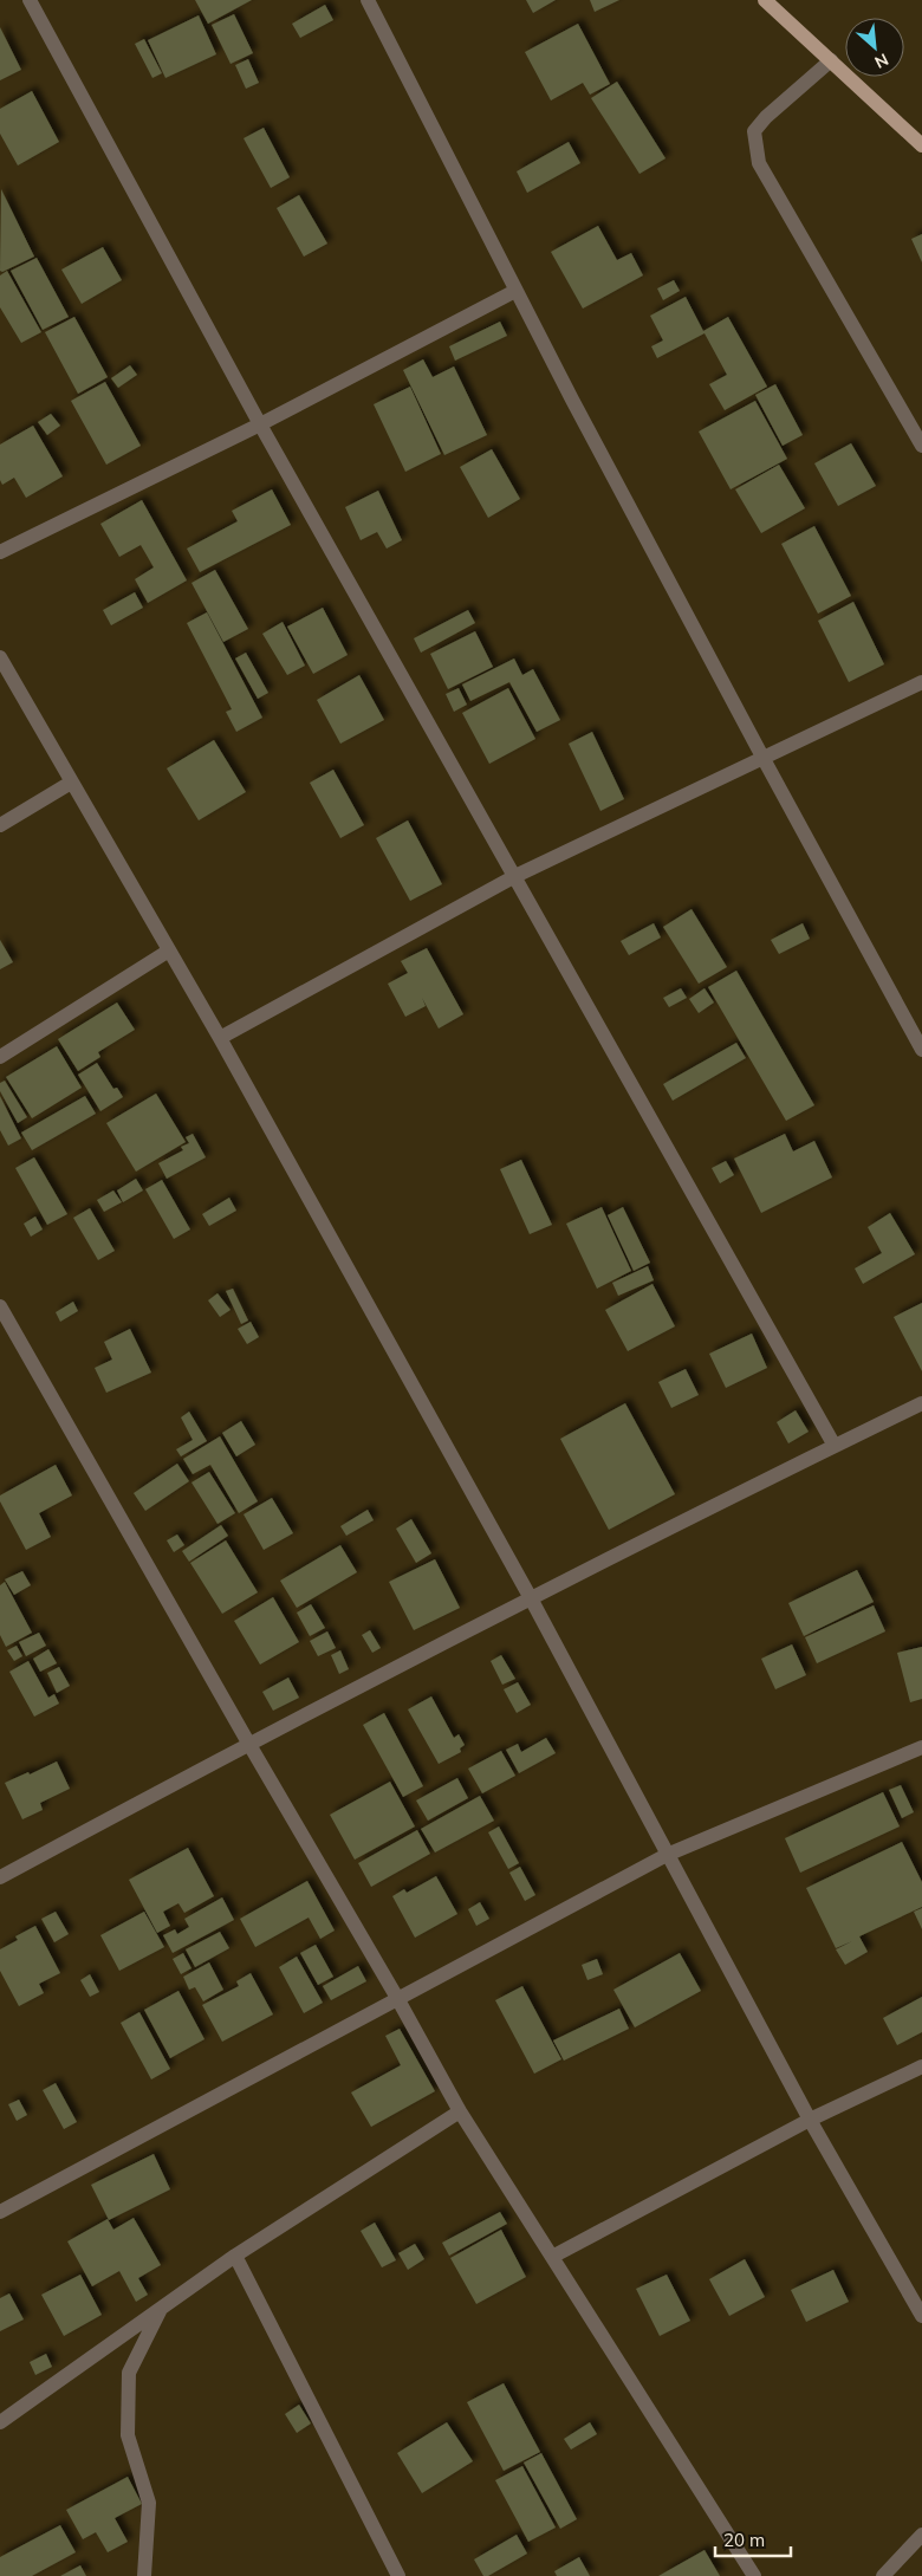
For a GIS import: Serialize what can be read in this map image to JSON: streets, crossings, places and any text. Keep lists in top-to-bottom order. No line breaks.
{"scale_bar":"20 m","north":"bottom right"}
